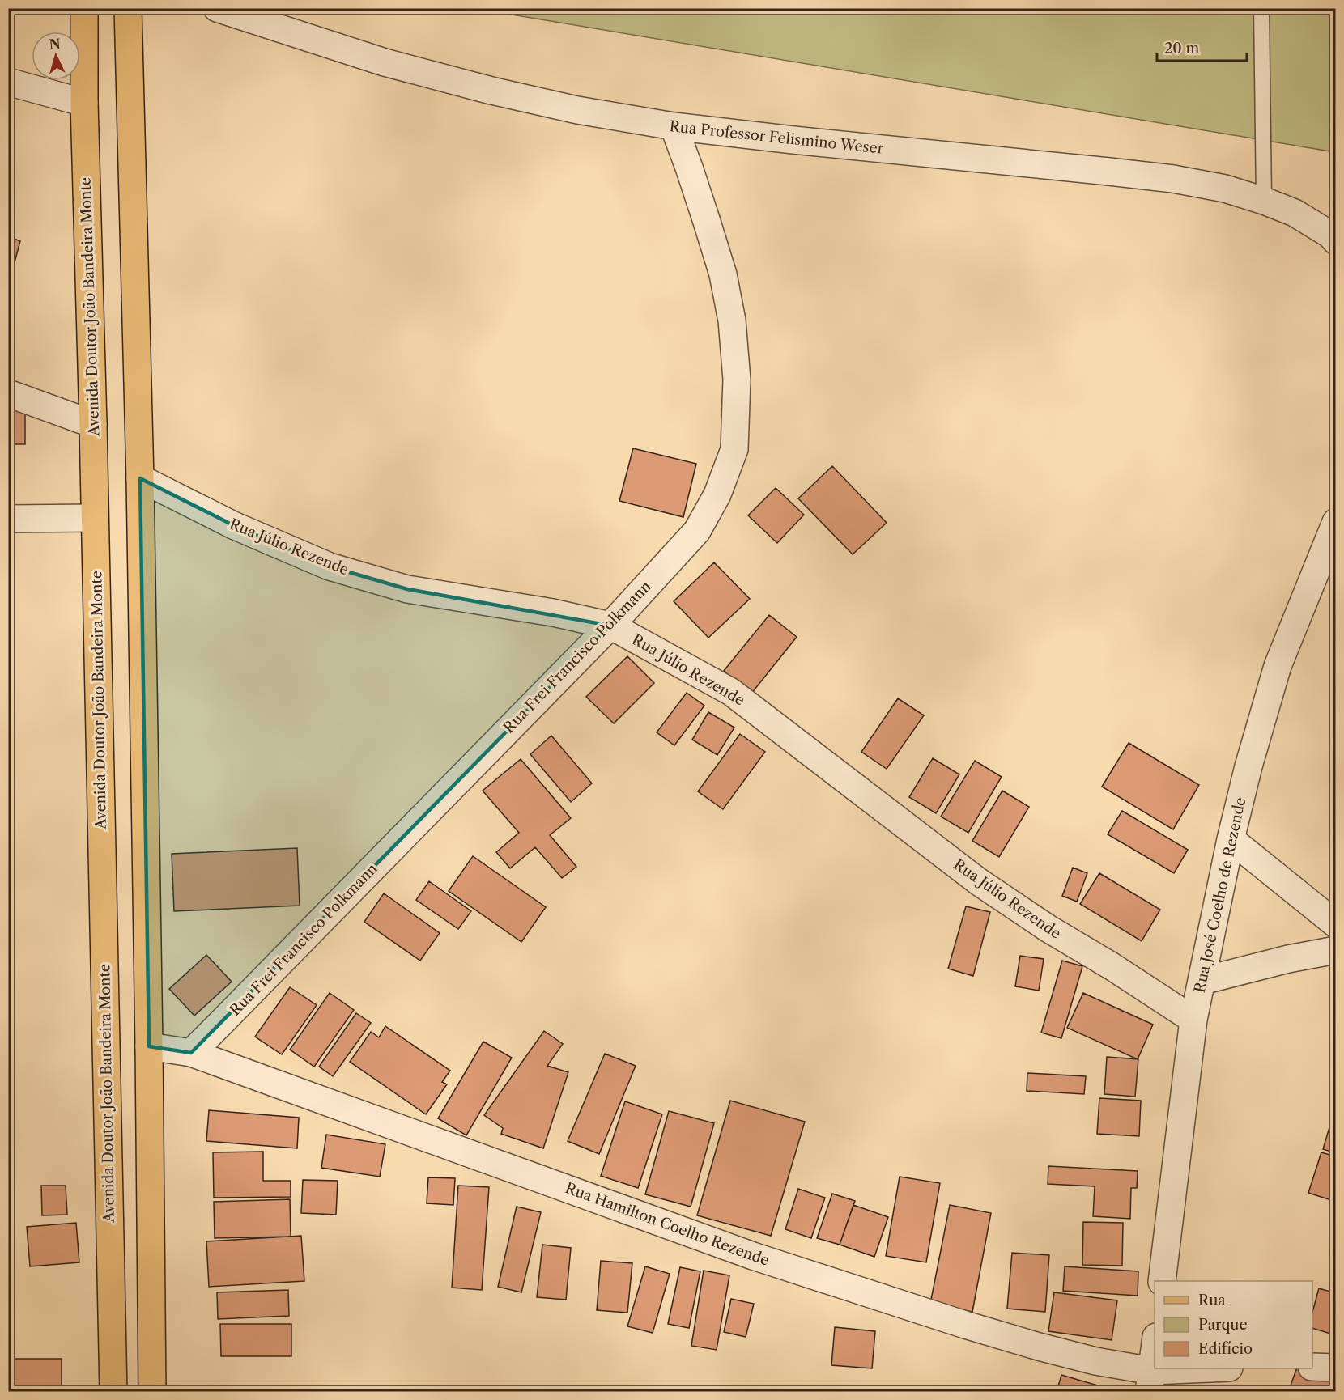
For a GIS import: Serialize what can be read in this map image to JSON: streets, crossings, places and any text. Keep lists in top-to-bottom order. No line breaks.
{"streets":{"main road":["Avenida Doutor João Bandeira Monte"],"street":["Rua Professor Felismino Weser","Rua Júlio Rezende","Rua Frei Francisco Polkmann","Rua José Coelho de Rezende","Rua Hamilton Coelho Rezende"]},"crossings":[["Rua Professor Felismino Weser","Rua Frei Francisco Polkmann"],["Rua Júlio Rezende","Rua Frei Francisco Polkmann"],["Rua Júlio Rezende","Rua José Coelho de Rezende"],["Rua Frei Francisco Polkmann","Rua Hamilton Coelho Rezende"]],"legend":["Rua","Parque","Edifício"],"scale_bar":"20 m","north":"top"}
